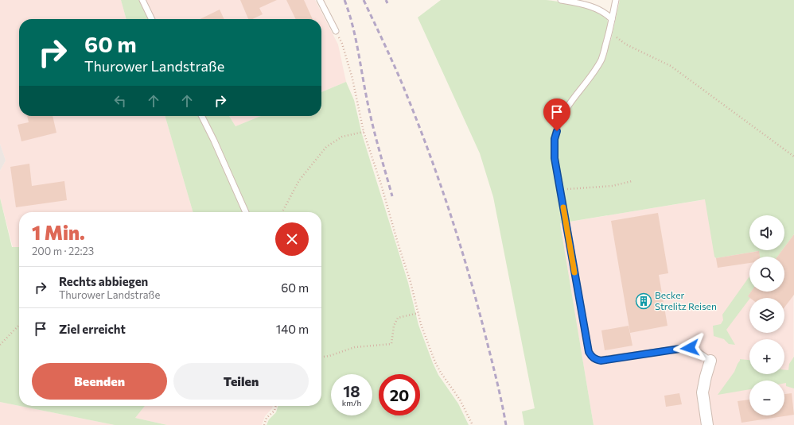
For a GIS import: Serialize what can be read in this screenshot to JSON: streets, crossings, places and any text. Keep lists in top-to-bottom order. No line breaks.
{"places":{"building":["Becker Strelitz Reisen"]},"page":{"turn":["60 m","Thurower Landstraße"],"heading":["1 Min.","200 m · 22:23"],"map_buttons":["+","−"],"list":[{"name":"Rechts abbiegen","note":"Thurower Landstraße","value":"60 m"},{"name":"Ziel erreicht","value":"140 m"}],"buttons":["Beenden","Teilen"],"speed":"18 km/h","limit":"20"}}
